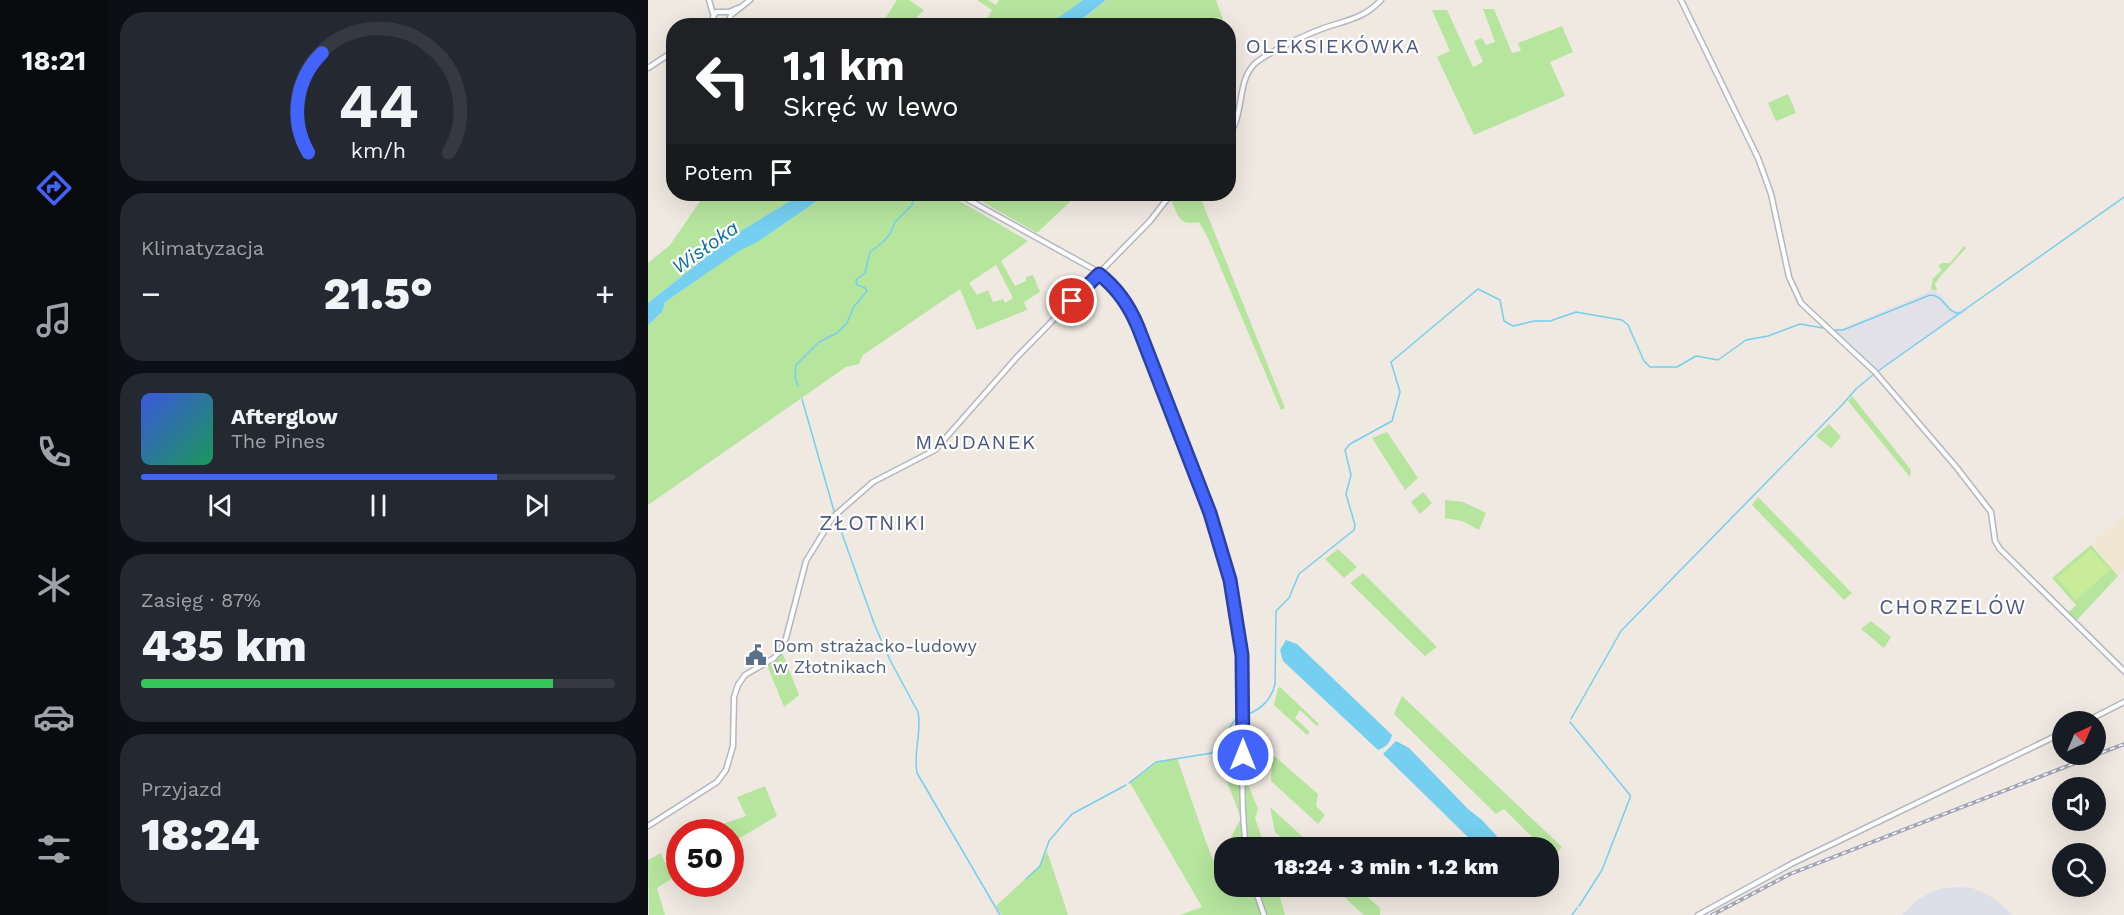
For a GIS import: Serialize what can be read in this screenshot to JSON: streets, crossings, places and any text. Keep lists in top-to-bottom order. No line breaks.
{"districts":["OLEKSIEKÓWKA","MAJDANEK","ZŁOTNIKI","CHORZELÓW"],"water":["Wisłoka"],"places":{"public building":["Dom strażacko-ludowy w Złotnikach"]},"north":"top right","page":{"tabs":"18:21","turn":["1.1 km","Skręć w lewo"],"then":"Potem","tile":["Klimatyzacja",["Zasięg · 87%","435 km"],["Przyjazd","18:24"]],"heat":["−","21.5°","+"],"song":["Afterglow","The Pines"],"limit":"50","trip":"18:24 · 3 min · 1.2 km","gauge":["44","km/h"]}}
